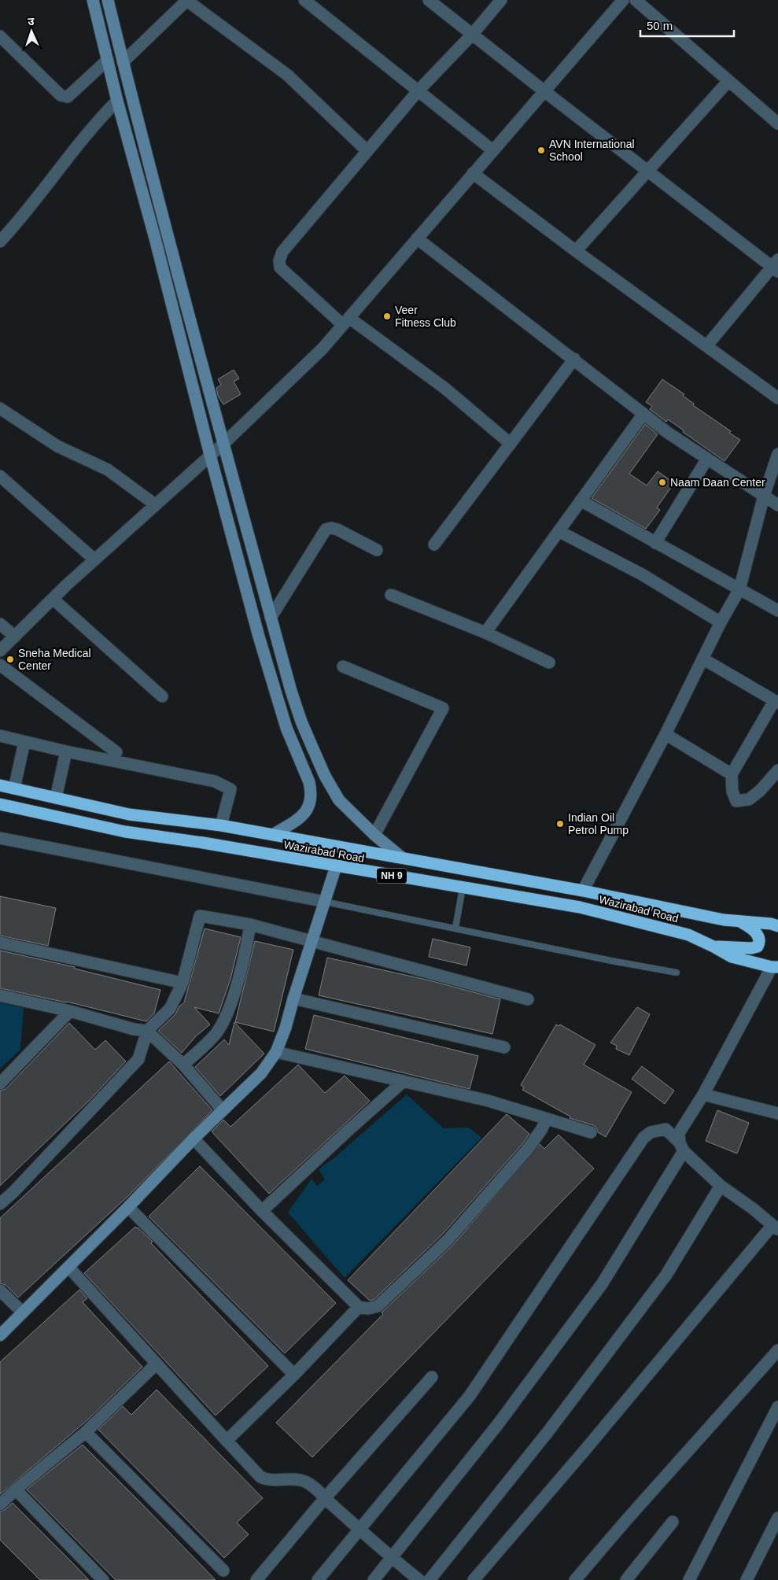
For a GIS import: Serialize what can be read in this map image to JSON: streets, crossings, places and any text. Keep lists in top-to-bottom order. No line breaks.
{"streets":{"highway":["Wazirabad Road","NH 9"]},"places":["AVN International School","Veer Fitness Club","Naam Daan Center","Sneha Medical Center","Indian Oil Petrol Pump"],"scale_bar":"50 m","north":"top"}
